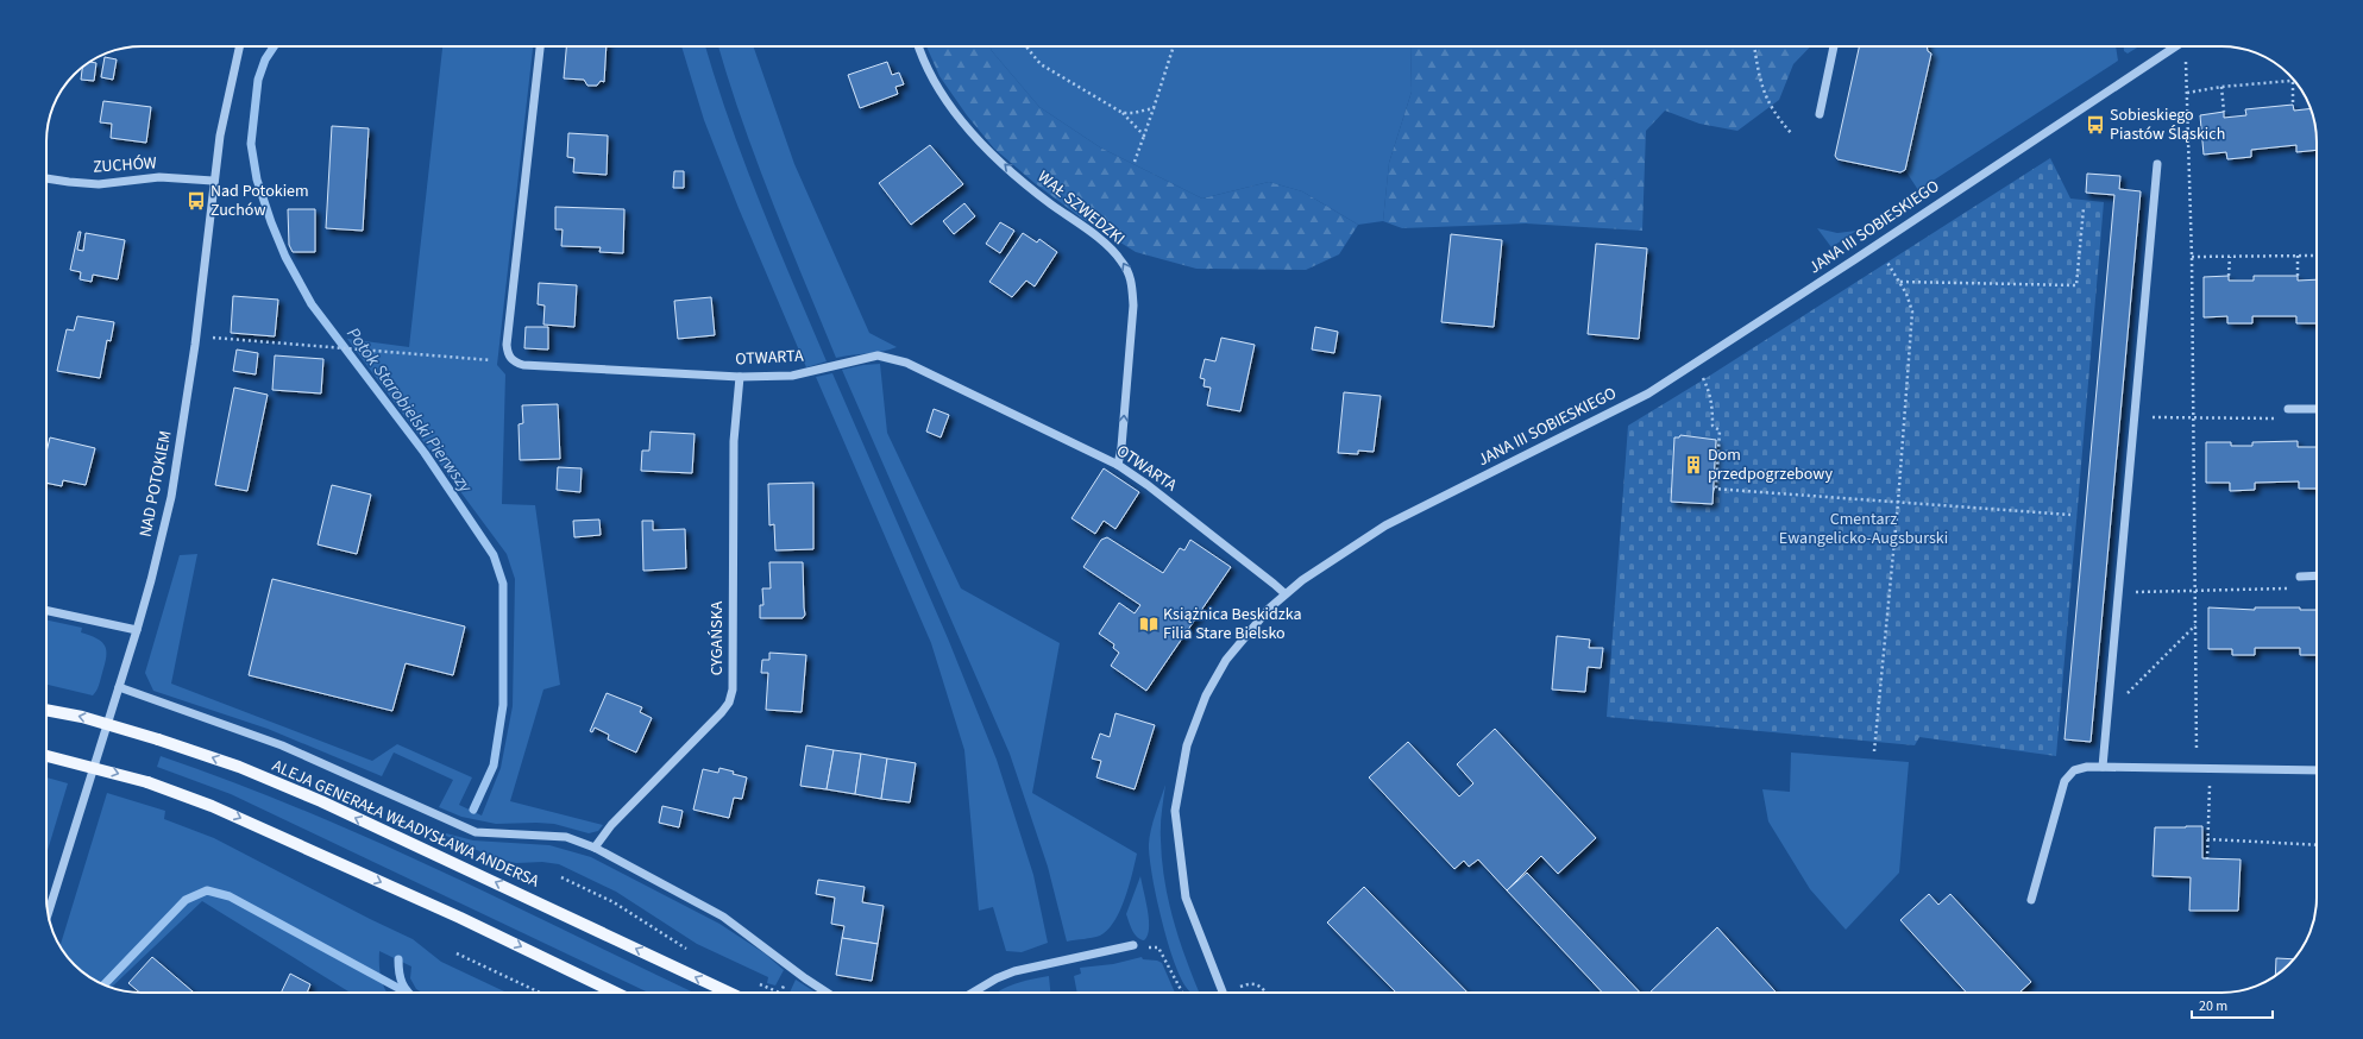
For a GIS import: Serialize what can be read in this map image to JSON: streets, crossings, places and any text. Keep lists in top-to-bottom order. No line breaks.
{"streets":{"main road":["ALEJA GENERAŁA WŁADYSŁAWA ANDERSA"],"street":["ZUCHÓW","WAŁ SZWEDZKI","JANA III SOBIESKIEGO","OTWARTA","NAD POTOKIEM","CYGAŃSKA"]},"crossings":[["ZUCHÓW","NAD POTOKIEM"],["WAŁ SZWEDZKI","OTWARTA"],["JANA III SOBIESKIEGO","OTWARTA"],["OTWARTA","CYGAŃSKA"]],"one_way":["WAŁ SZWEDZKI"],"water":["Potok Starobielski Pierwszy"],"parks":["Cmentarz Ewangelicko-Augsburski"],"places":{"bus stop":["Sobieskiego Piastów Śląskich","Nad Potokiem Zuchów"],"building":["Dom przedpogrzebowy"],"library":["Książnica Beskidzka Filia Stare Bielsko"]},"scale_bar":"20 m"}
